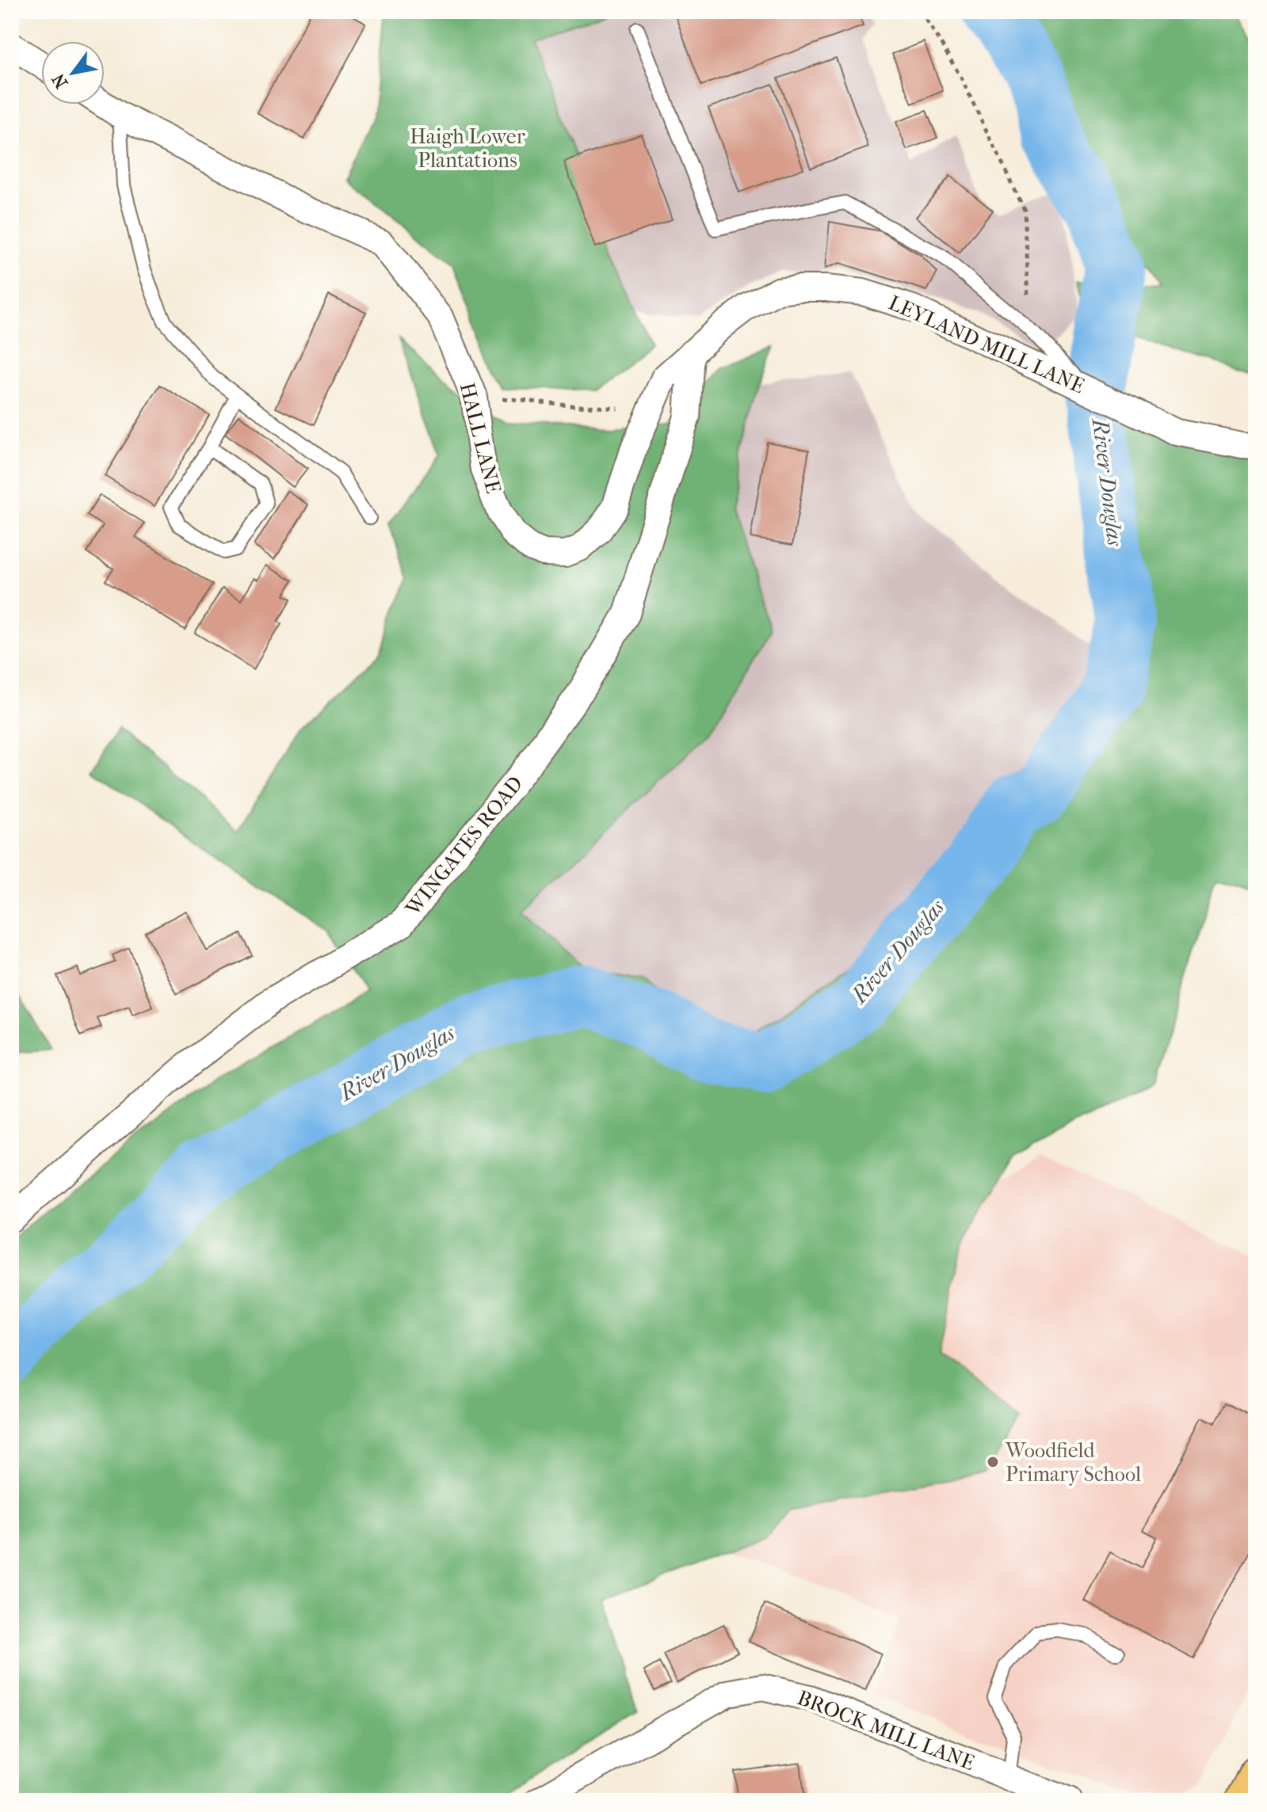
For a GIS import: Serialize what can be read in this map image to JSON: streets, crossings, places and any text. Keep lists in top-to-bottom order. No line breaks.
{"streets":{"street":["LEYLAND MILL LANE","HALL LANE","WINGATES ROAD","BROCK MILL LANE"]},"crossings":[["LEYLAND MILL LANE","HALL LANE"],["LEYLAND MILL LANE","WINGATES ROAD"],["HALL LANE","WINGATES ROAD"]],"water":["River Douglas"],"parks":["Haigh Lower Plantations"],"places":["Woodfield Primary School"],"north":"bottom left"}
